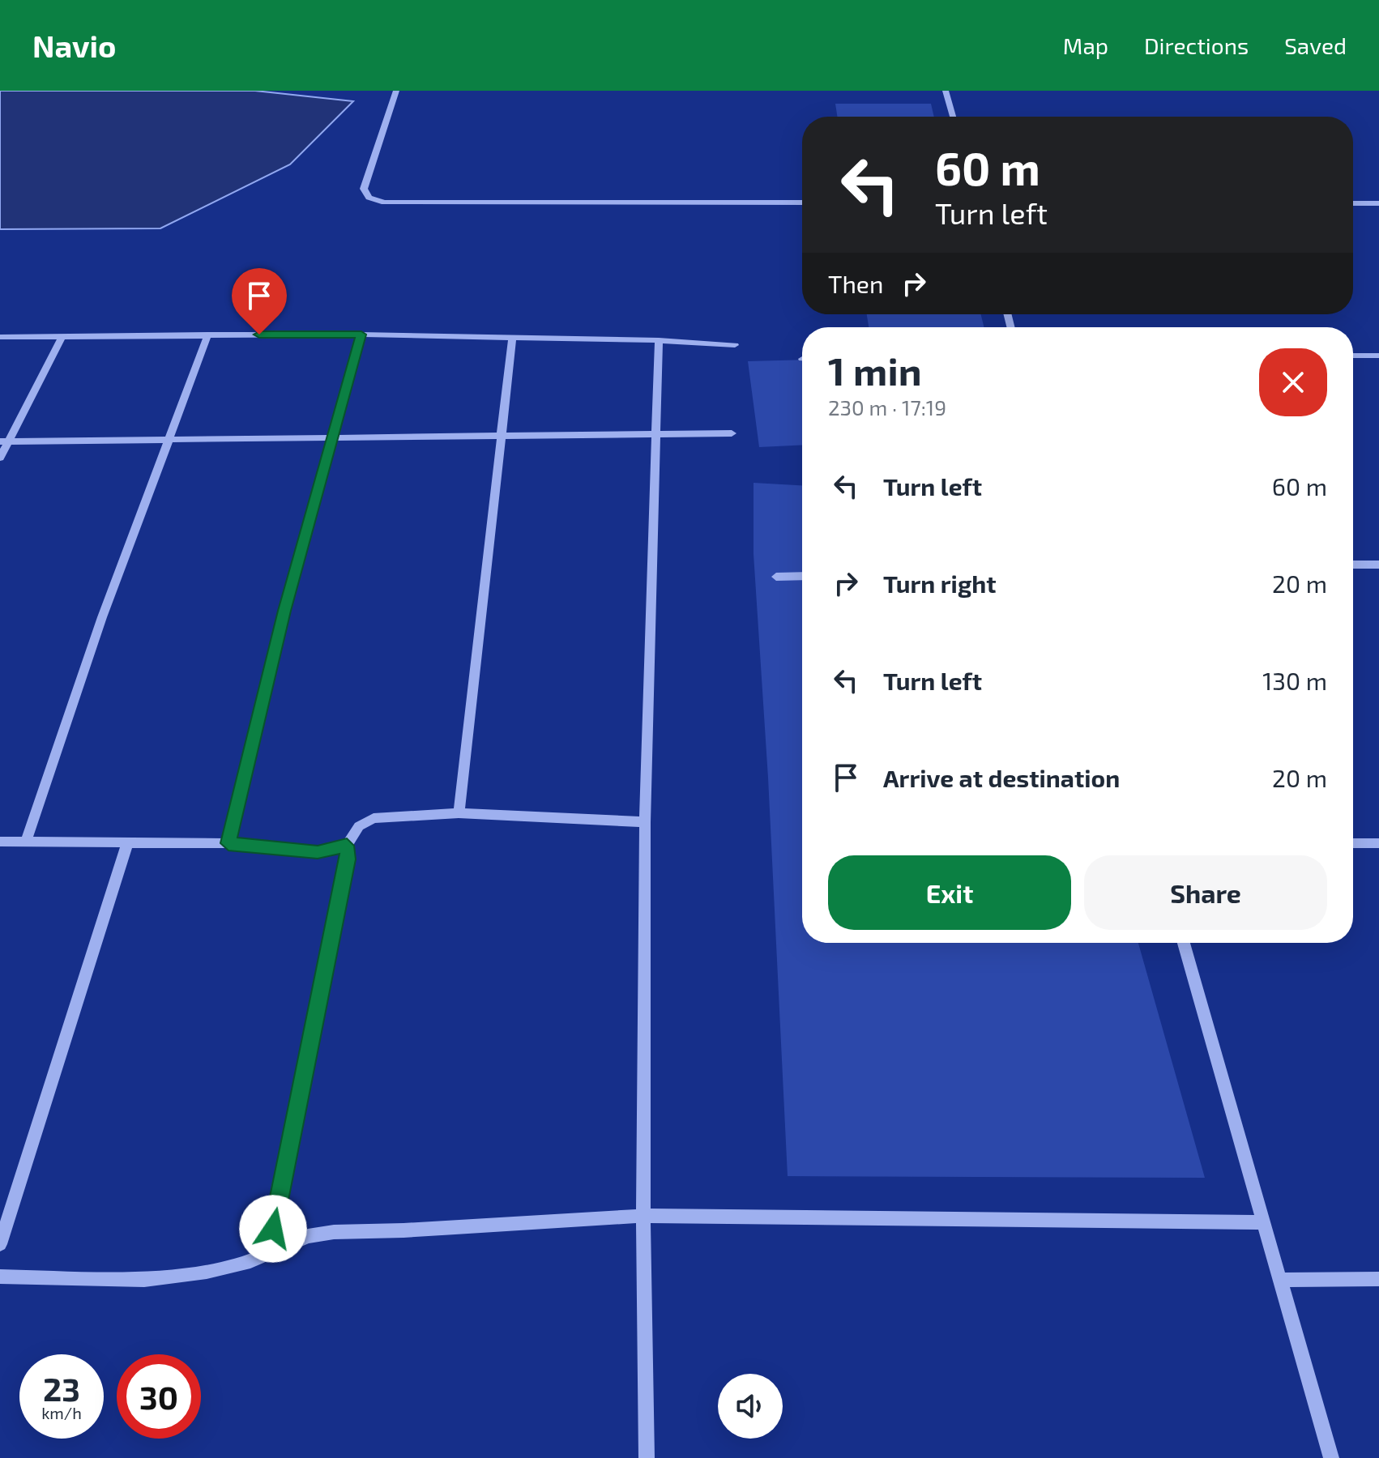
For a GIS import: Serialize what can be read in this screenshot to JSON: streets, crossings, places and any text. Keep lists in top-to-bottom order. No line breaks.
{"page":{"header":"Navio","nav":["Map","Directions","Saved"],"turn":["60 m","Turn left"],"then":"Then","heading":["1 min","230 m · 17:19"],"list":[{"name":"Turn left","value":"60 m"},{"name":"Turn right","value":"20 m"},{"name":"Turn left","value":"130 m"},{"name":"Arrive at destination","value":"20 m"}],"buttons":["Exit","Share"],"speed":"23 km/h","limit":"30"}}
